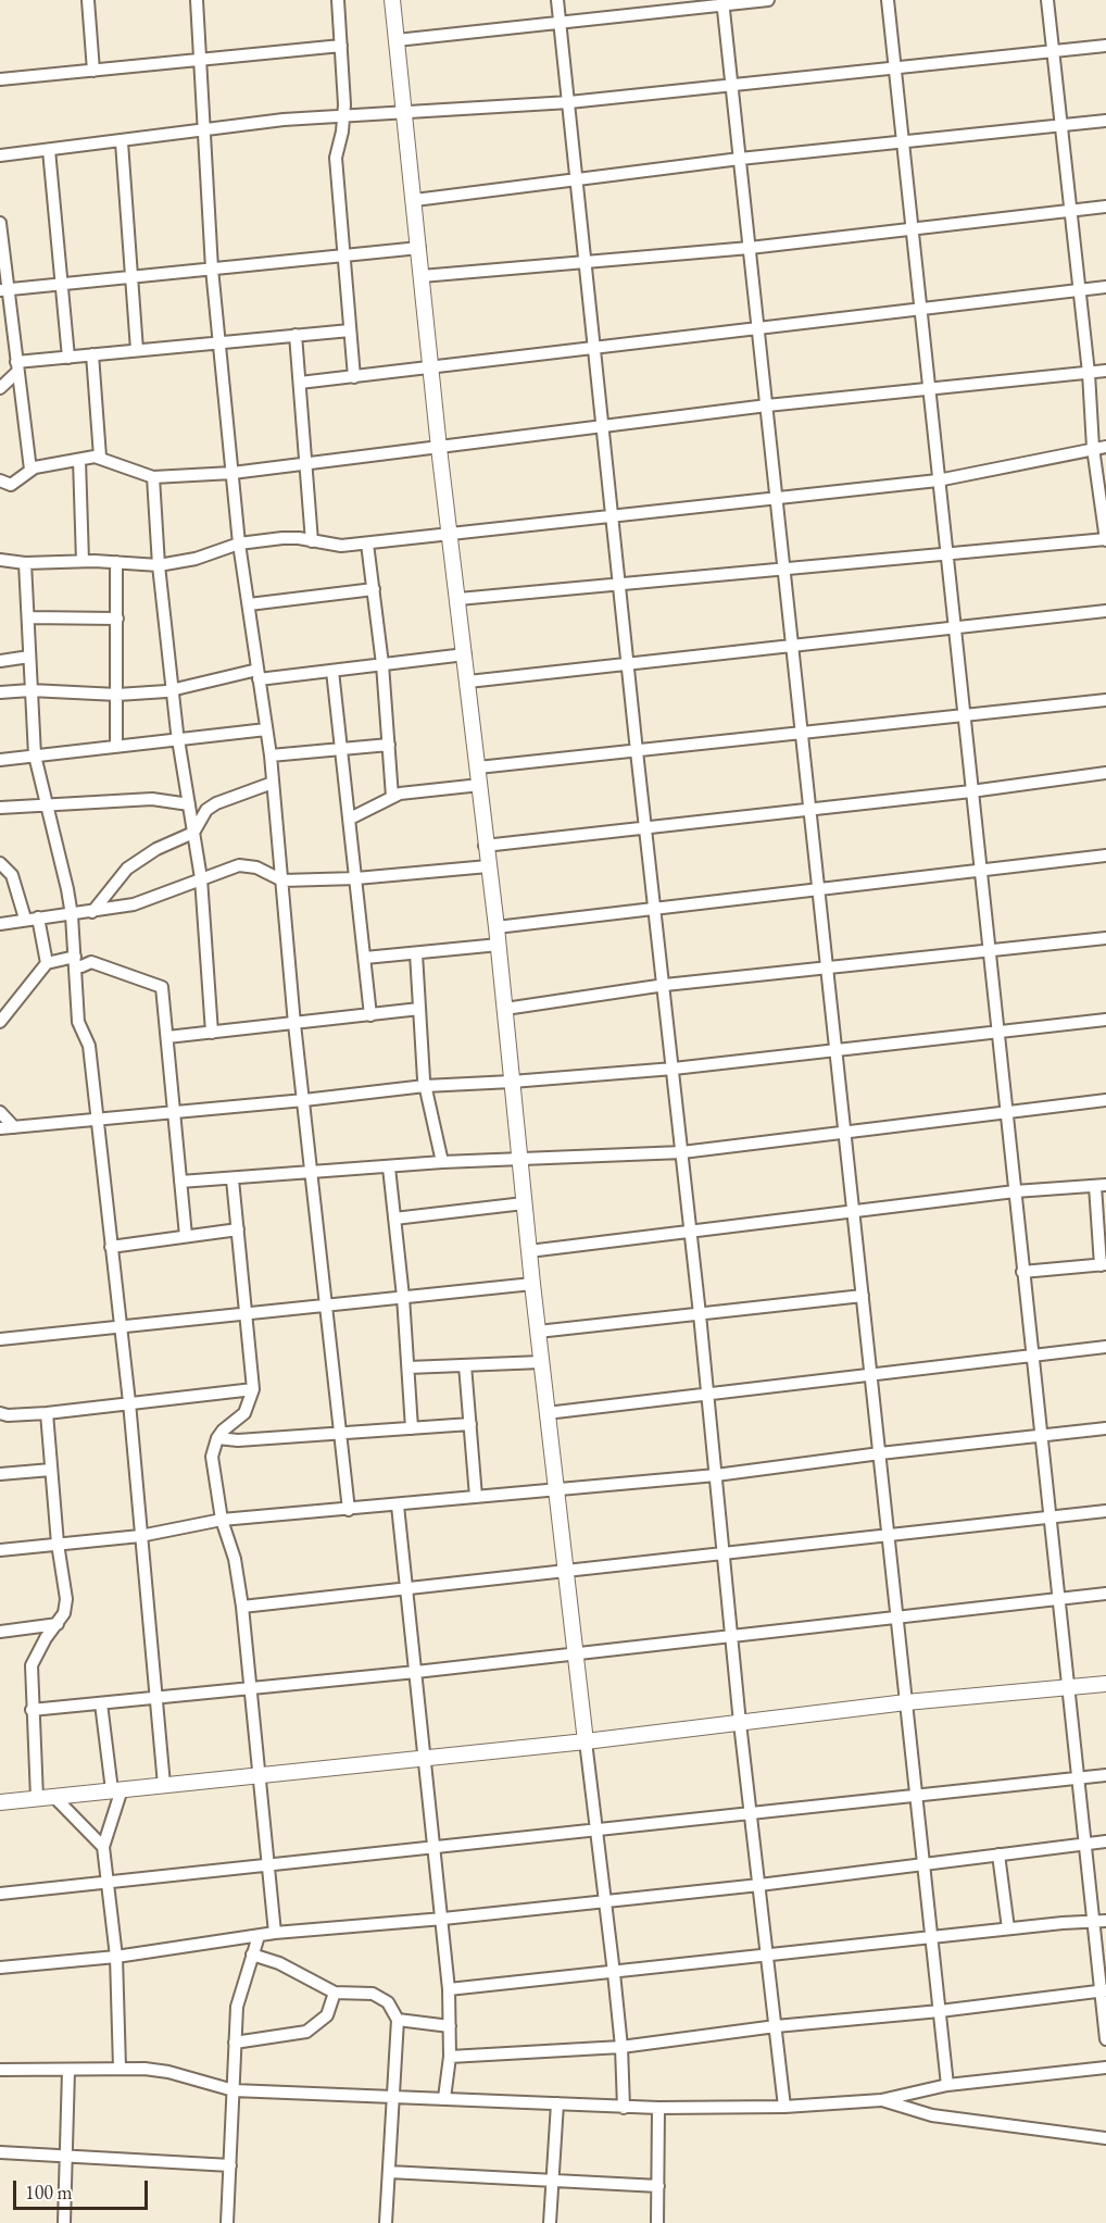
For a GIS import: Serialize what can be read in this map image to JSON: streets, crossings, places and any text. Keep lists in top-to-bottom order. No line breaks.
{"scale_bar":"100 m"}
